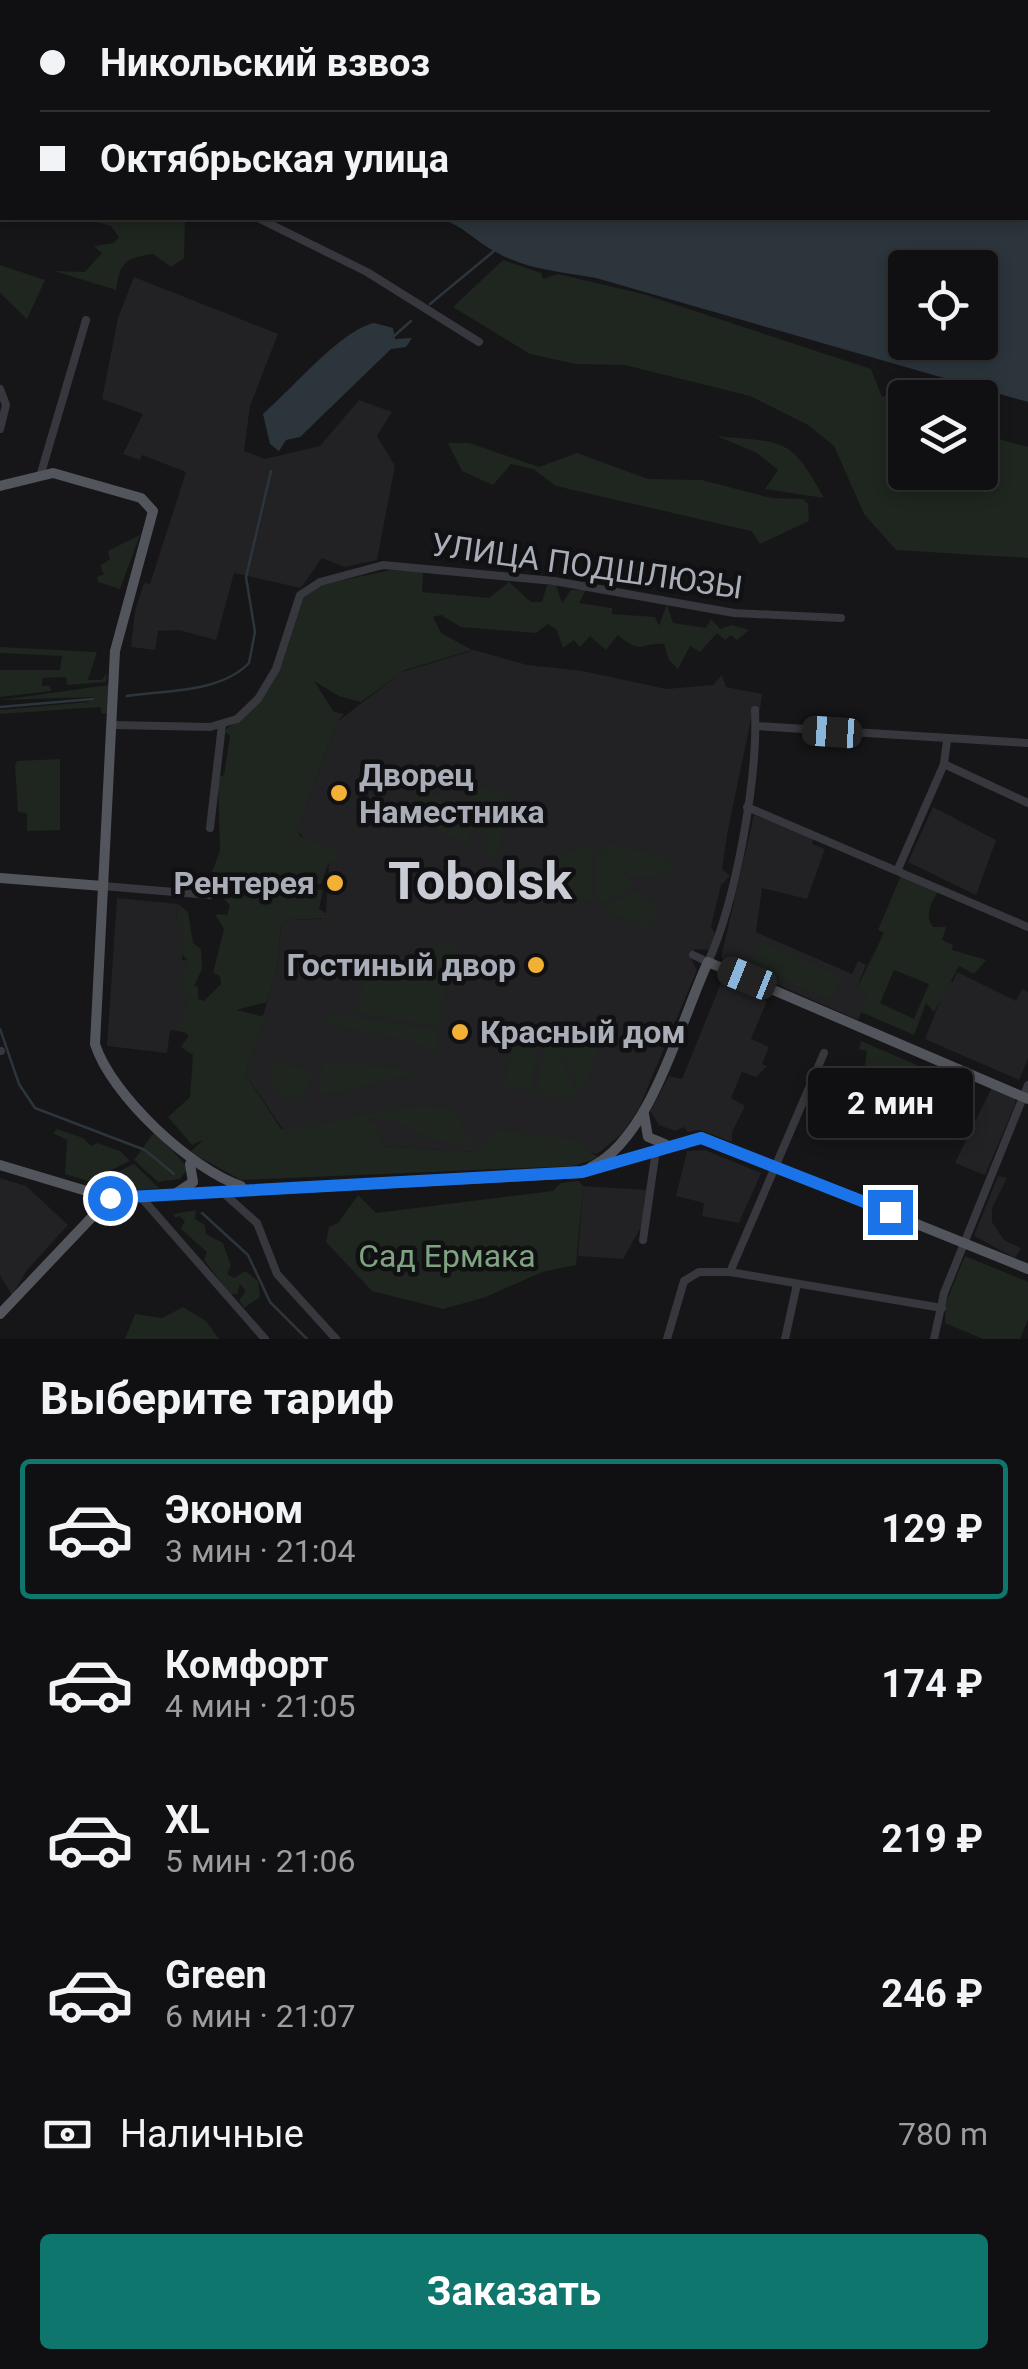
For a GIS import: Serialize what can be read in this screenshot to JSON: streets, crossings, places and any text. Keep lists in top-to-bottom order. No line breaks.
{"streets":{"street":["УЛИЦА ПОДШЛЮЗЫ"]},"districts":["Tobolsk"],"parks":["Сад Ермака"],"places":["Дворец Наместника","Рентерея","Гостиный двор","Красный дом"],"page":{"banner":["Никольский взвоз","Октябрьская улица"],"bubble":"2 мин","heading":"Выберите тариф","list":[{"name":"Эконом","note":"3 мин · 21:04","value":"129 ₽"},{"name":"Комфорт","note":"4 мин · 21:05","value":"174 ₽"},{"name":"XL","note":"5 мин · 21:06","value":"219 ₽"},{"name":"Green","note":"6 мин · 21:07","value":"246 ₽"}],"pay":["Наличные","780 m"],"buttons":"Заказать"}}
